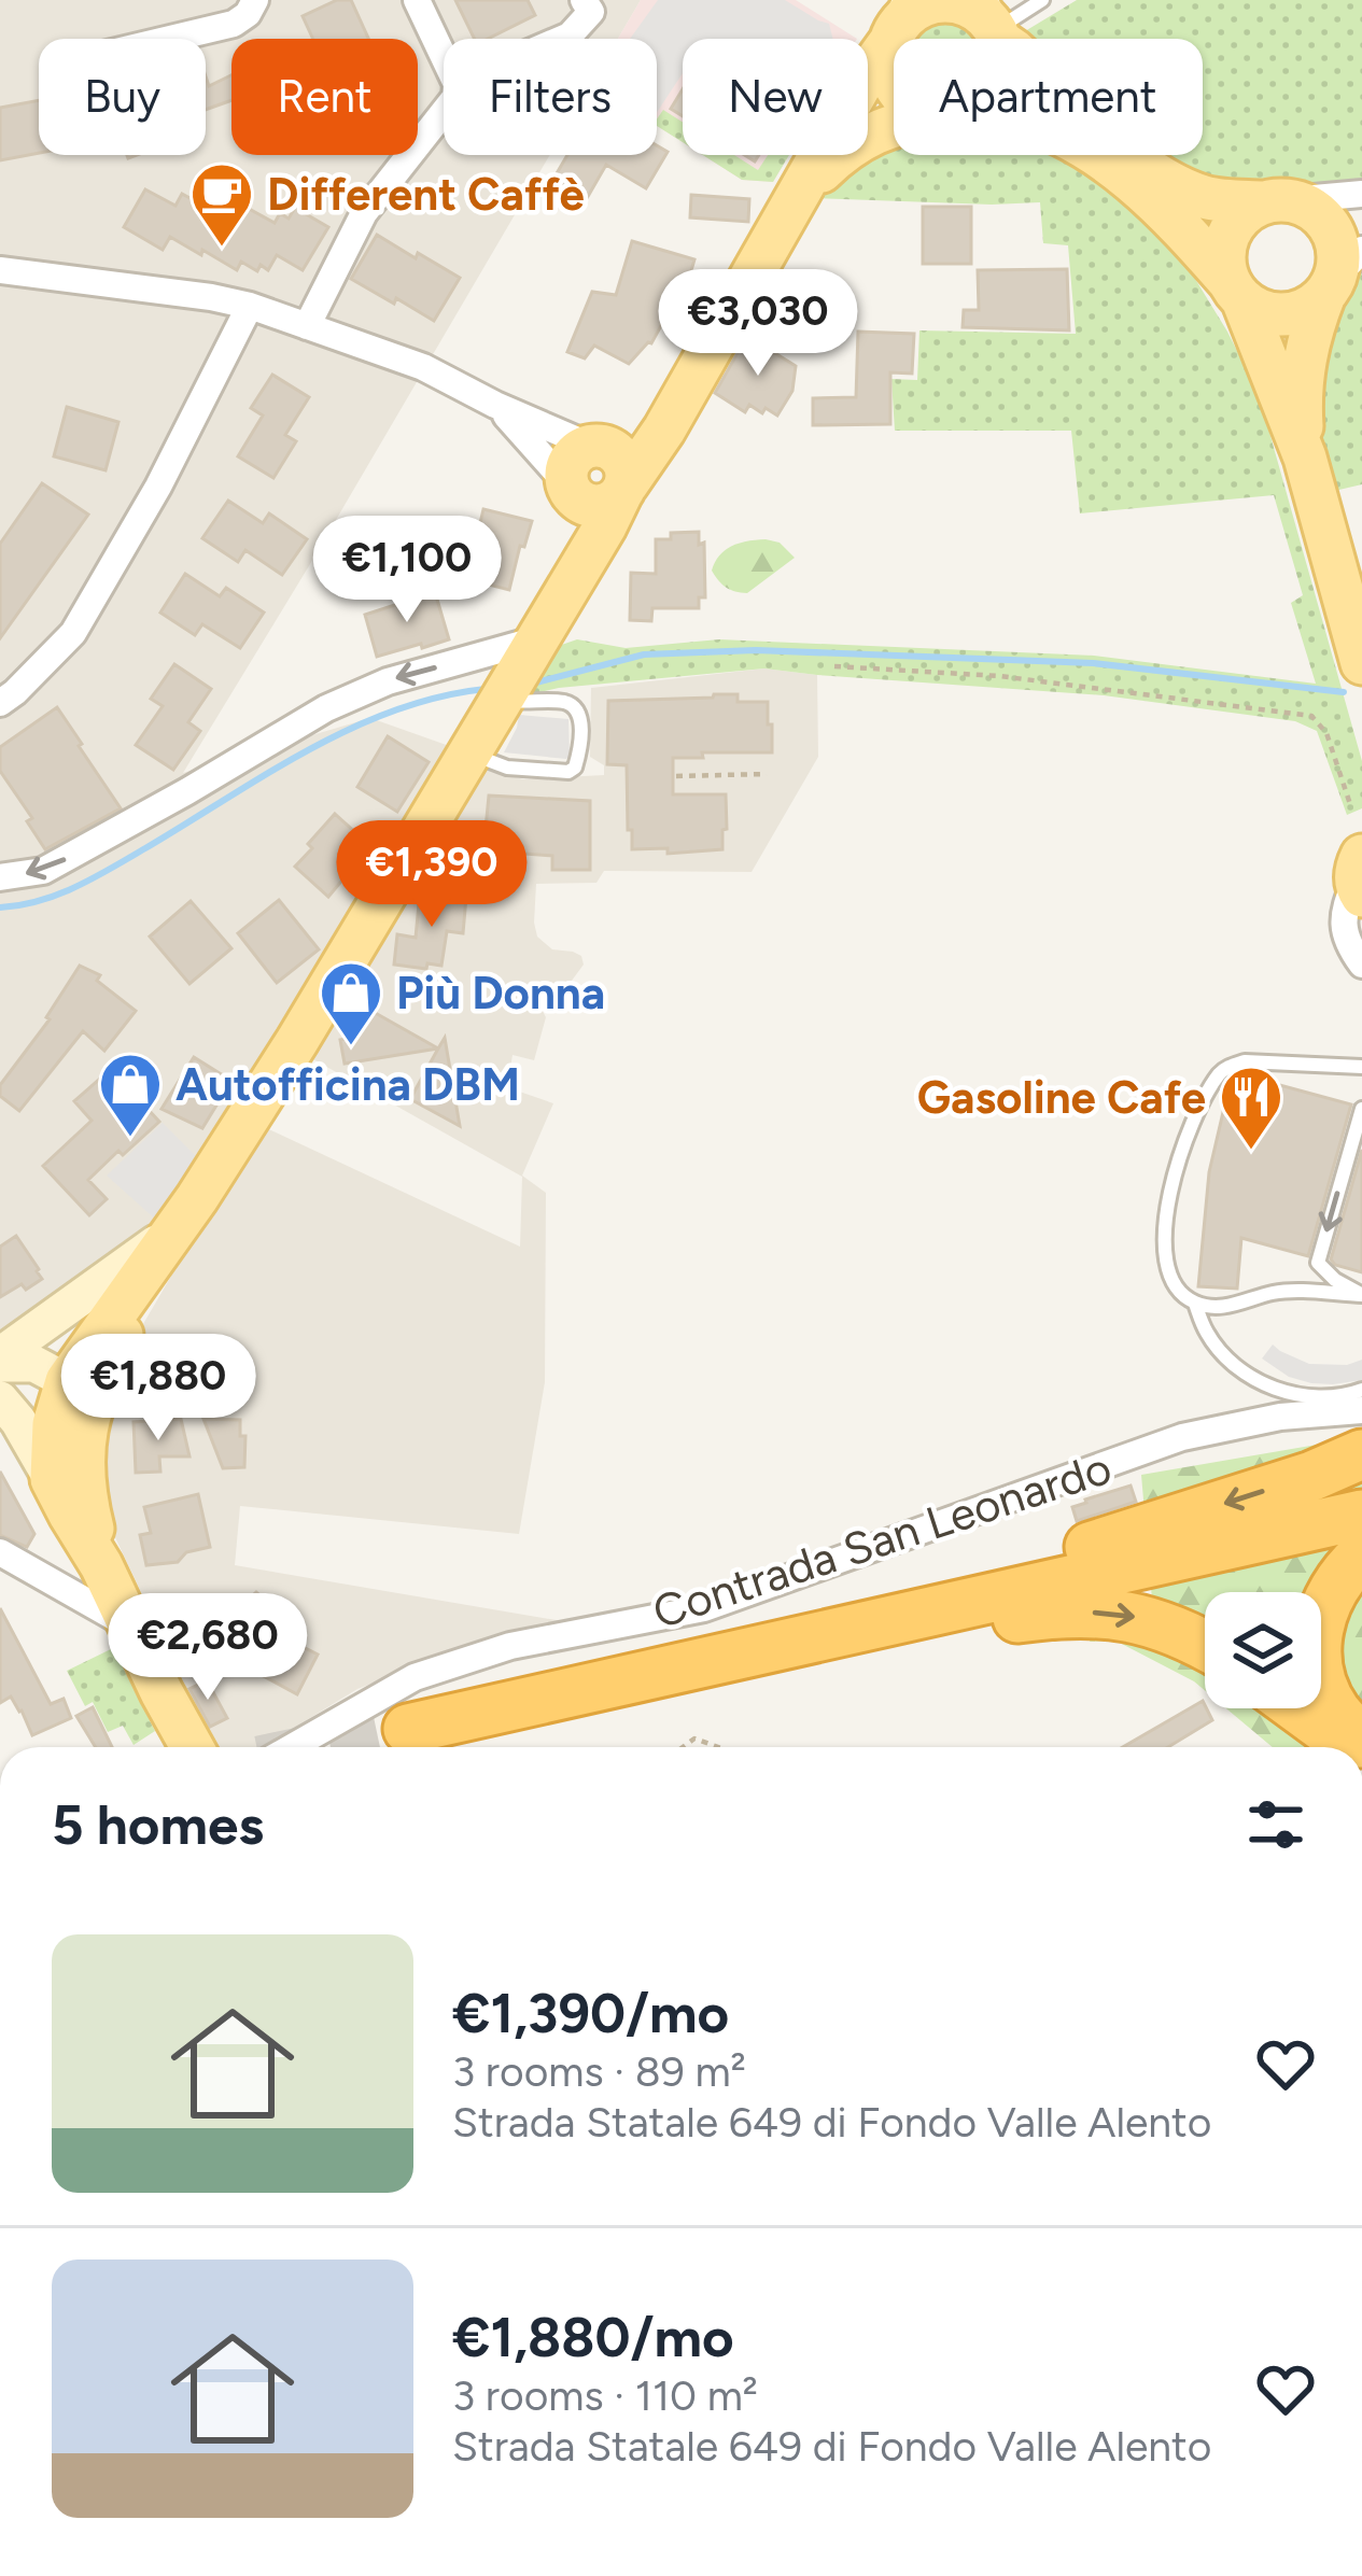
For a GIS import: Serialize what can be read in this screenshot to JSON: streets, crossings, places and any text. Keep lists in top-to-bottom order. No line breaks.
{"streets":{"street":["Contrada San Leonardo"]},"places":{"cafe":["Different Caffè"],"shop":["Più Donna","Autofficina DBM"],"restaurant":["Gasoline Cafe"]},"page":{"chip":["Buy","Rent","Filters","New","Apartment"],"price":["€3,030","€1,100","€1,390","€1,880","€2,680"],"heading":"5 homes","list":[{"name":"€1,390/mo","note":"3 rooms · 89 m² · Strada Statale 649 di Fondo Valle Alento"},{"name":"€1,880/mo","note":"3 rooms · 110 m² · Strada Statale 649 di Fondo Valle Alento"}]}}
